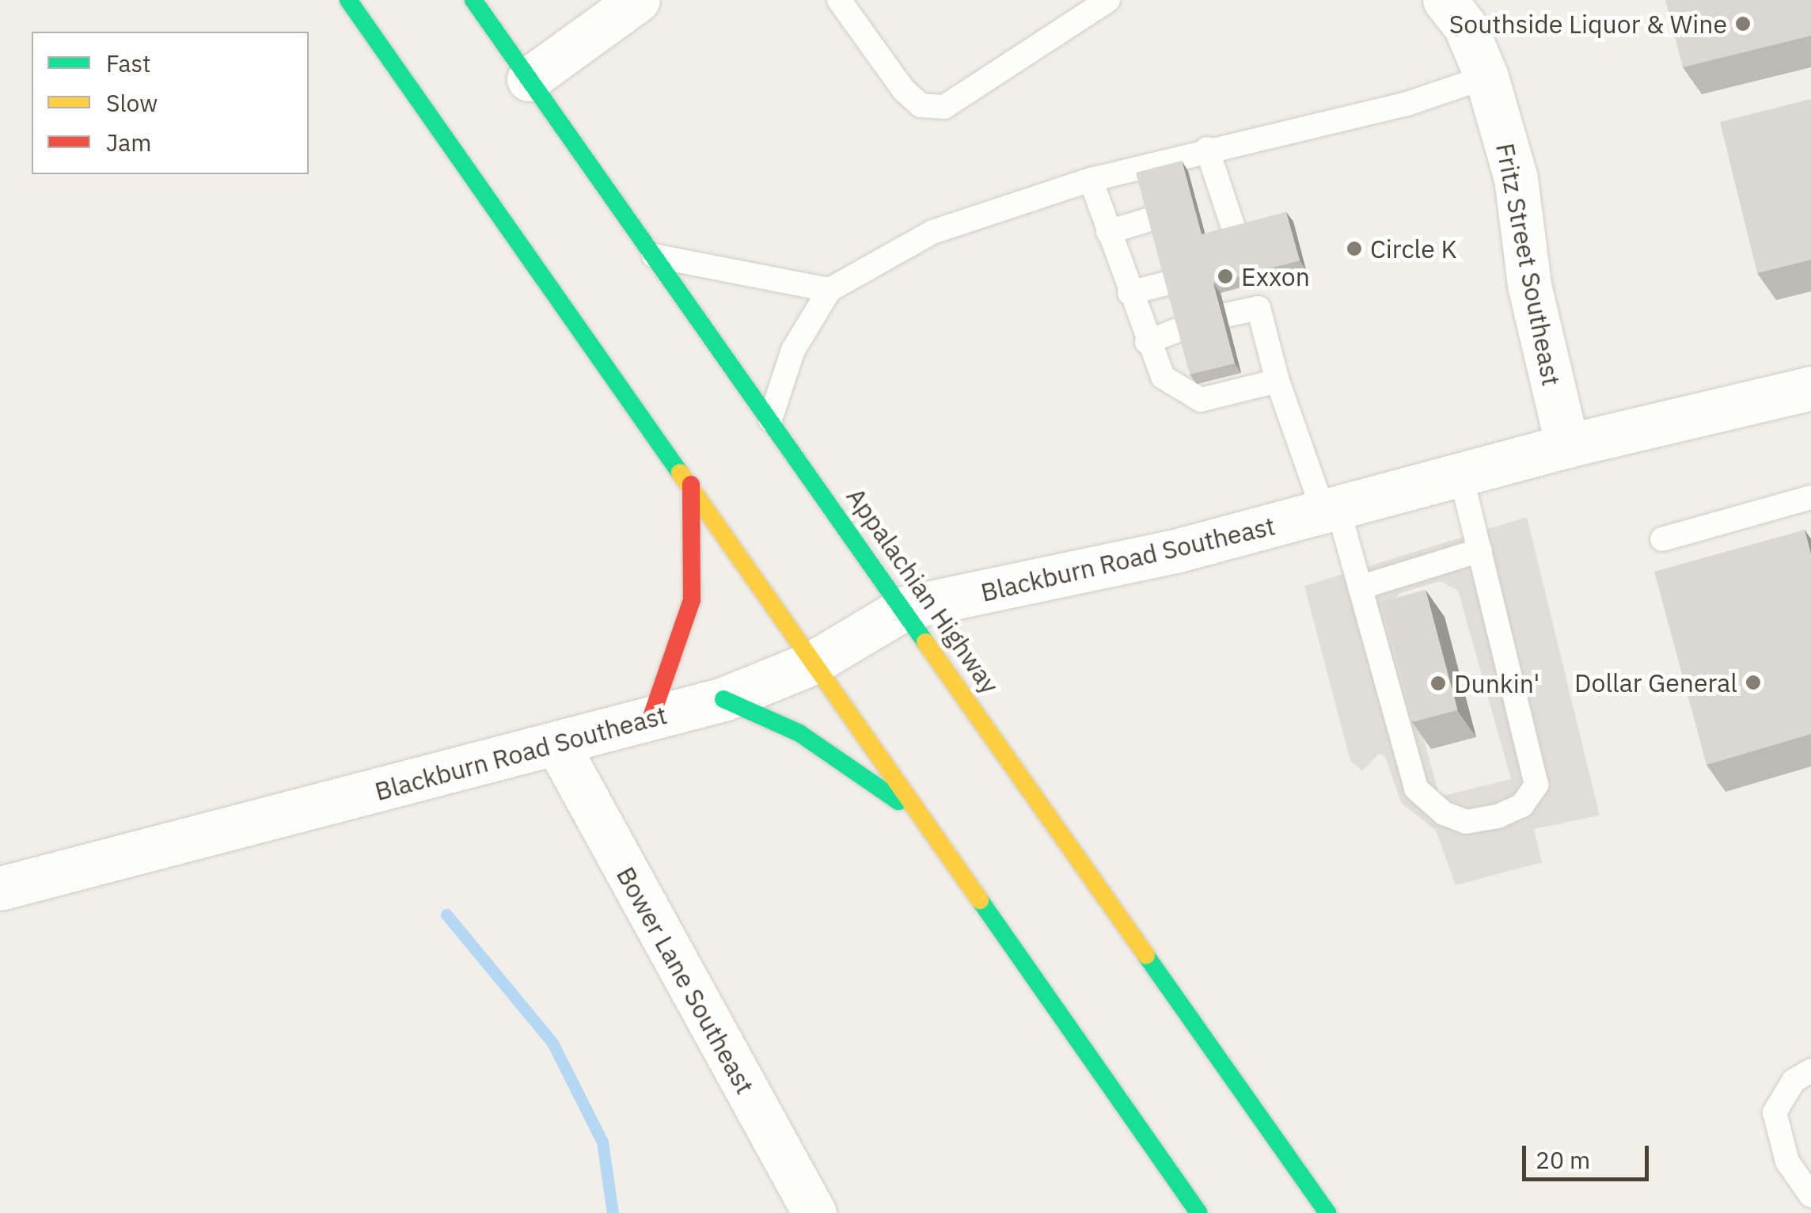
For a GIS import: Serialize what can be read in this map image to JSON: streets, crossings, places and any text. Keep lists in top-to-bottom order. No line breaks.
{"streets":{"highway":["Appalachian Highway"],"street":["Fritz Street Southeast","Blackburn Road Southeast","Bower Lane Southeast"]},"crossings":[["Fritz Street Southeast","Blackburn Road Southeast"],["Blackburn Road Southeast","Appalachian Highway"],["Blackburn Road Southeast","Bower Lane Southeast"]],"places":["Southside Liquor & Wine","Circle K","Exxon","Dollar General","Dunkin'"],"legend":["Fast","Slow","Jam"],"scale_bar":"20 m"}
